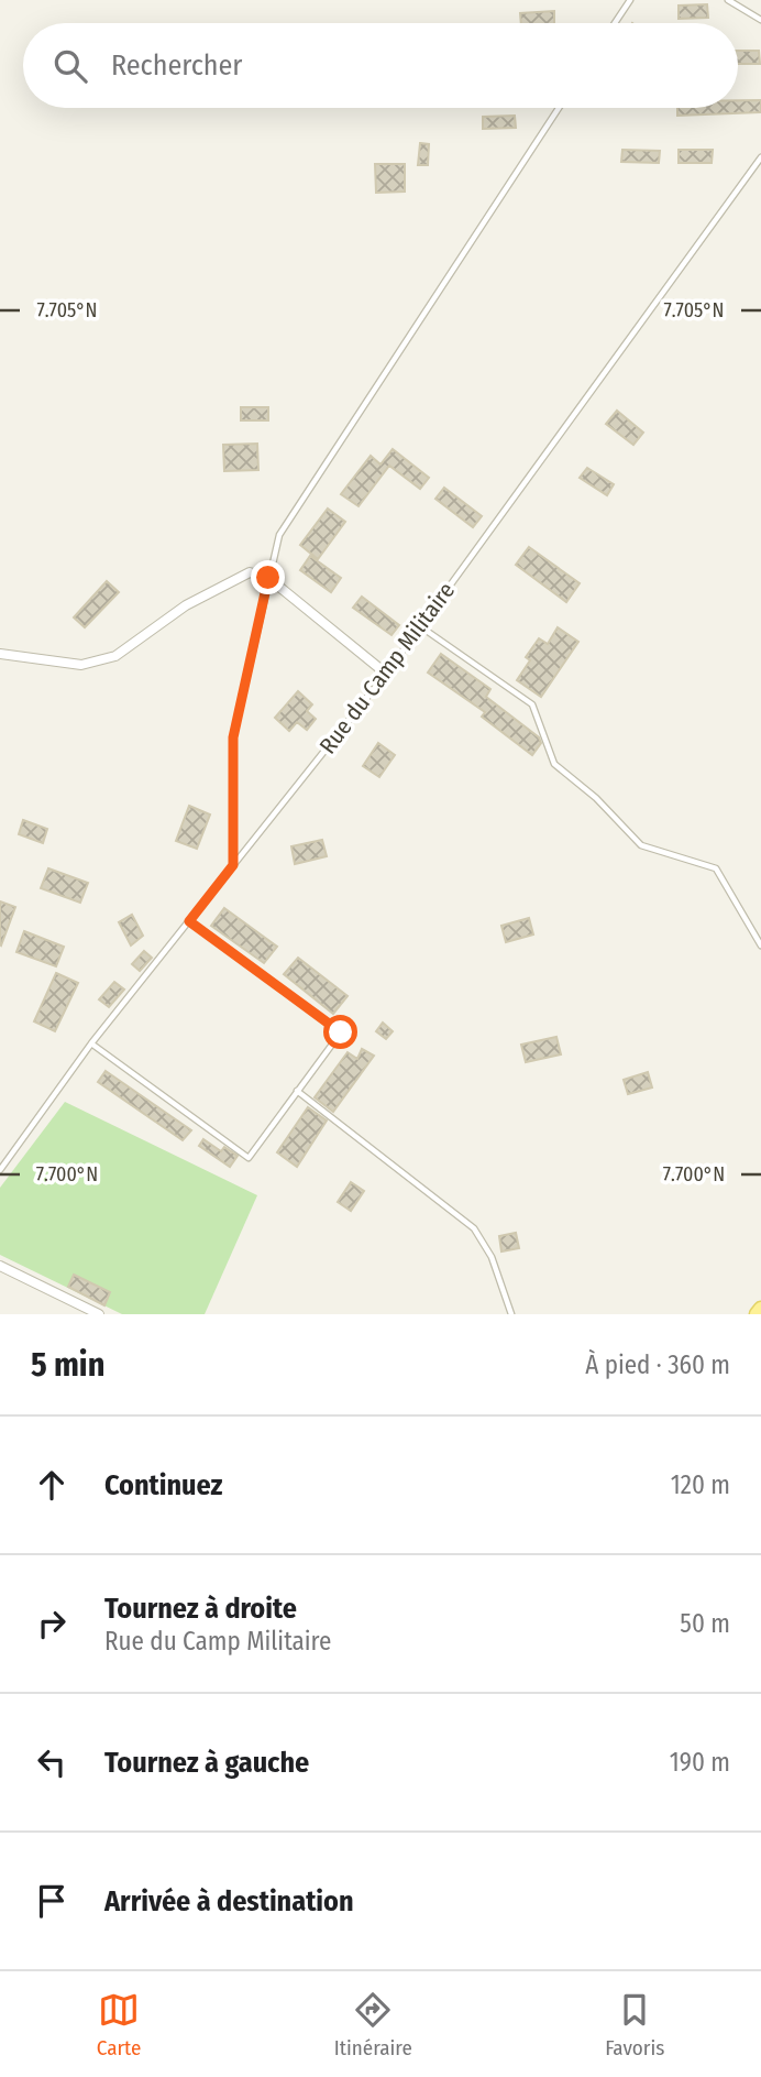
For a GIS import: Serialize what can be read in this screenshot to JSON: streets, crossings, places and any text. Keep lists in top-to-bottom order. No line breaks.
{"streets":{"lane":["Rue du Camp Militaire"]},"page":{"search":"Rechercher","heading":["5 min","À pied · 360 m"],"list":[["Continuez","120 m"],["Tournez à droite","Rue du Camp Militaire","50 m"],["Tournez à gauche","190 m"],"Arrivée à destination"],"nav":["Carte","Itinéraire","Favoris"]},"coordinates":["7.705°N","7.700°N"]}
